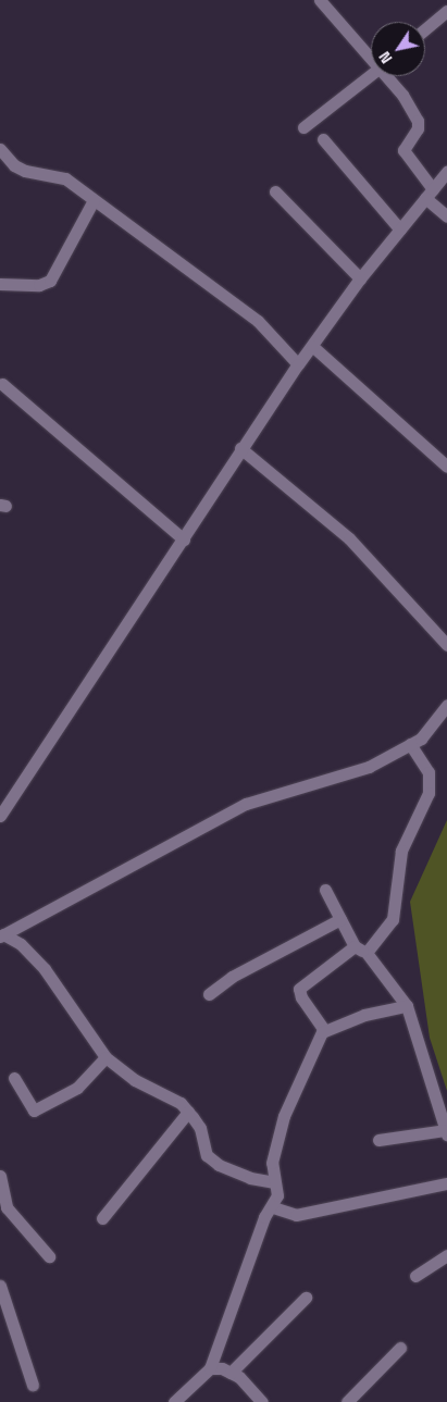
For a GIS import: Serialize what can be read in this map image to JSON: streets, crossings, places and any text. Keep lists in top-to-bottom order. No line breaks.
{"north":"bottom left"}
